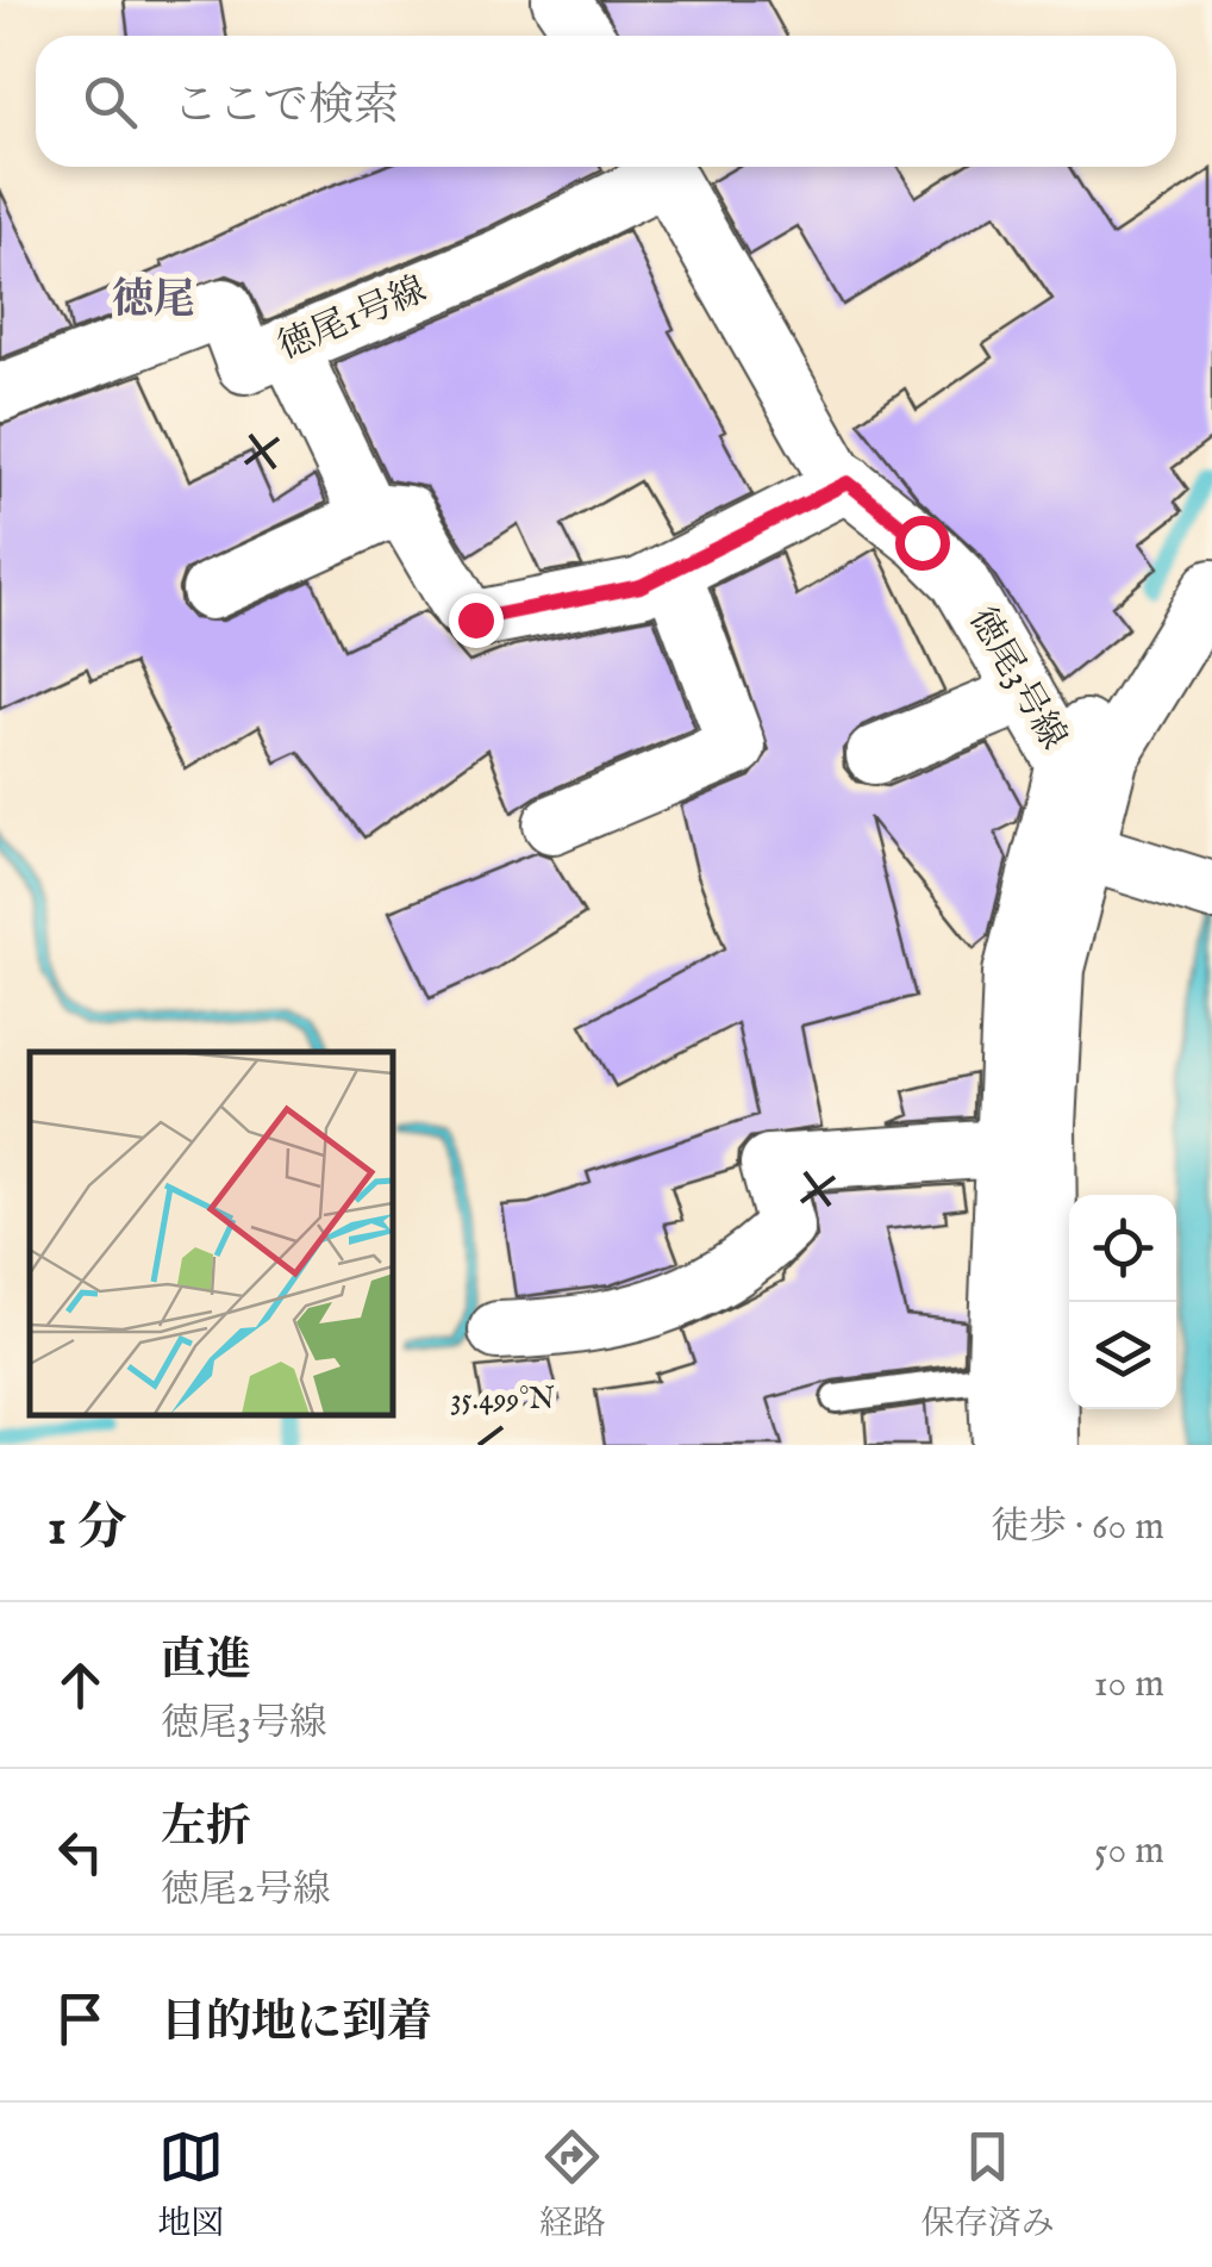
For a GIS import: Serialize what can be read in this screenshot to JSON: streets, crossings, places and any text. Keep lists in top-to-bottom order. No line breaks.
{"streets":{"street":["徳尾1号線","徳尾3号線"]},"districts":["徳尾"],"page":{"search":"ここで検索","heading":["1 分","徒歩 · 60 m"],"list":[["直進","徳尾3号線","10 m"],["左折","徳尾2号線","50 m"],"目的地に到着"],"nav":["地図","経路","保存済み"]},"coordinates":["35.499°N"]}
